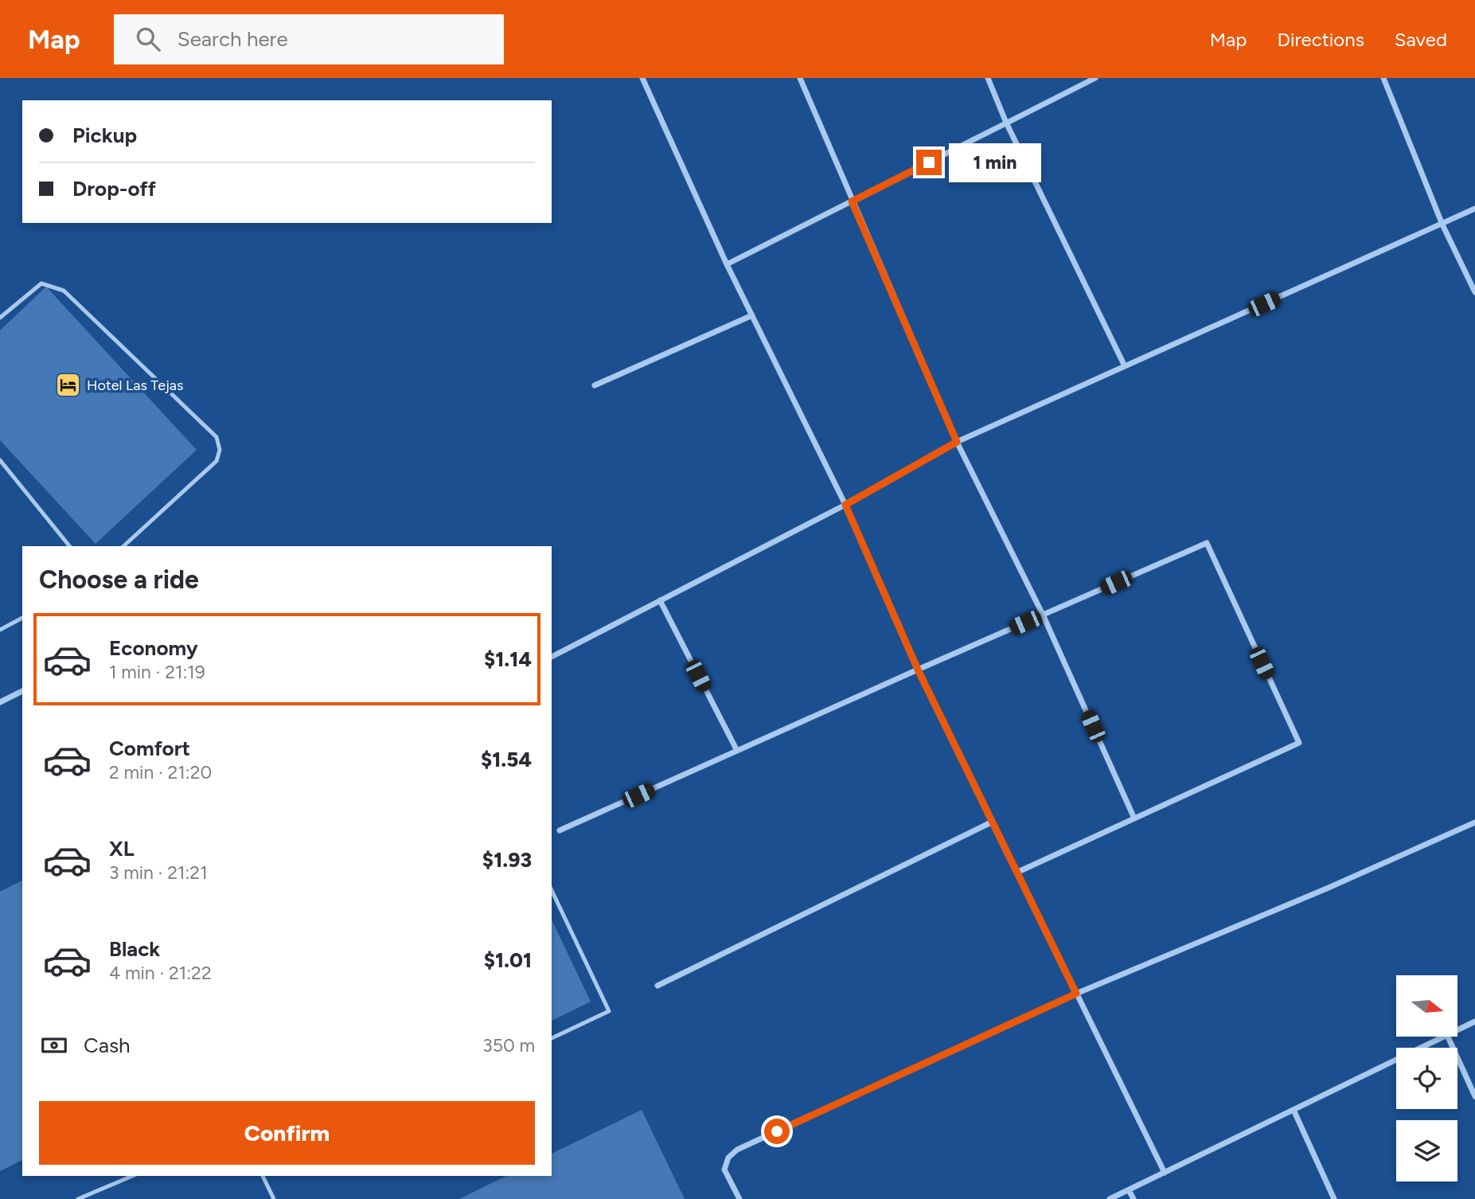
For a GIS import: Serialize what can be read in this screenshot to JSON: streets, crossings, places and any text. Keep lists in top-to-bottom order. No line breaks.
{"places":{"hotel":["Hotel Las Tejas"]},"north":"right","page":{"header":"Map","search":"Search here","nav":["Map","Directions","Saved"],"banner":["Pickup","Drop-off"],"bubble":"1 min","heading":"Choose a ride","list":[{"name":"Economy","note":"1 min · 21:19","value":"$1.14"},{"name":"Comfort","note":"2 min · 21:20","value":"$1.54"},{"name":"XL","note":"3 min · 21:21","value":"$1.93"},{"name":"Black","note":"4 min · 21:22","value":"$1.01"}],"pay":["Cash","350 m"],"buttons":"Confirm"}}
